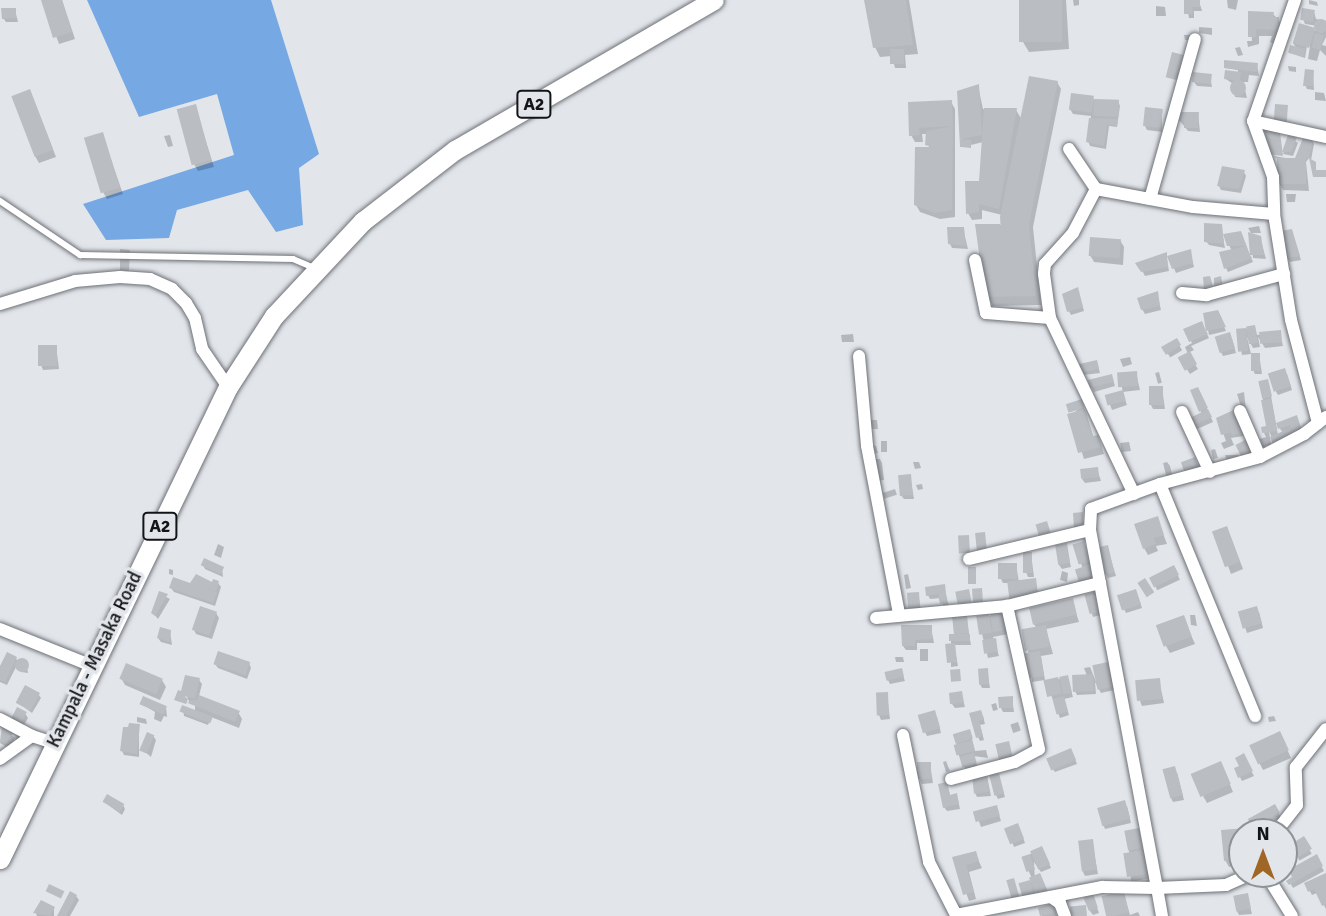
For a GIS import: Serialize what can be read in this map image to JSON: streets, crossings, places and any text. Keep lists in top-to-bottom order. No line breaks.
{"streets":{"main road":["A2","Kampala - Masaka Road"]},"north":"top"}
